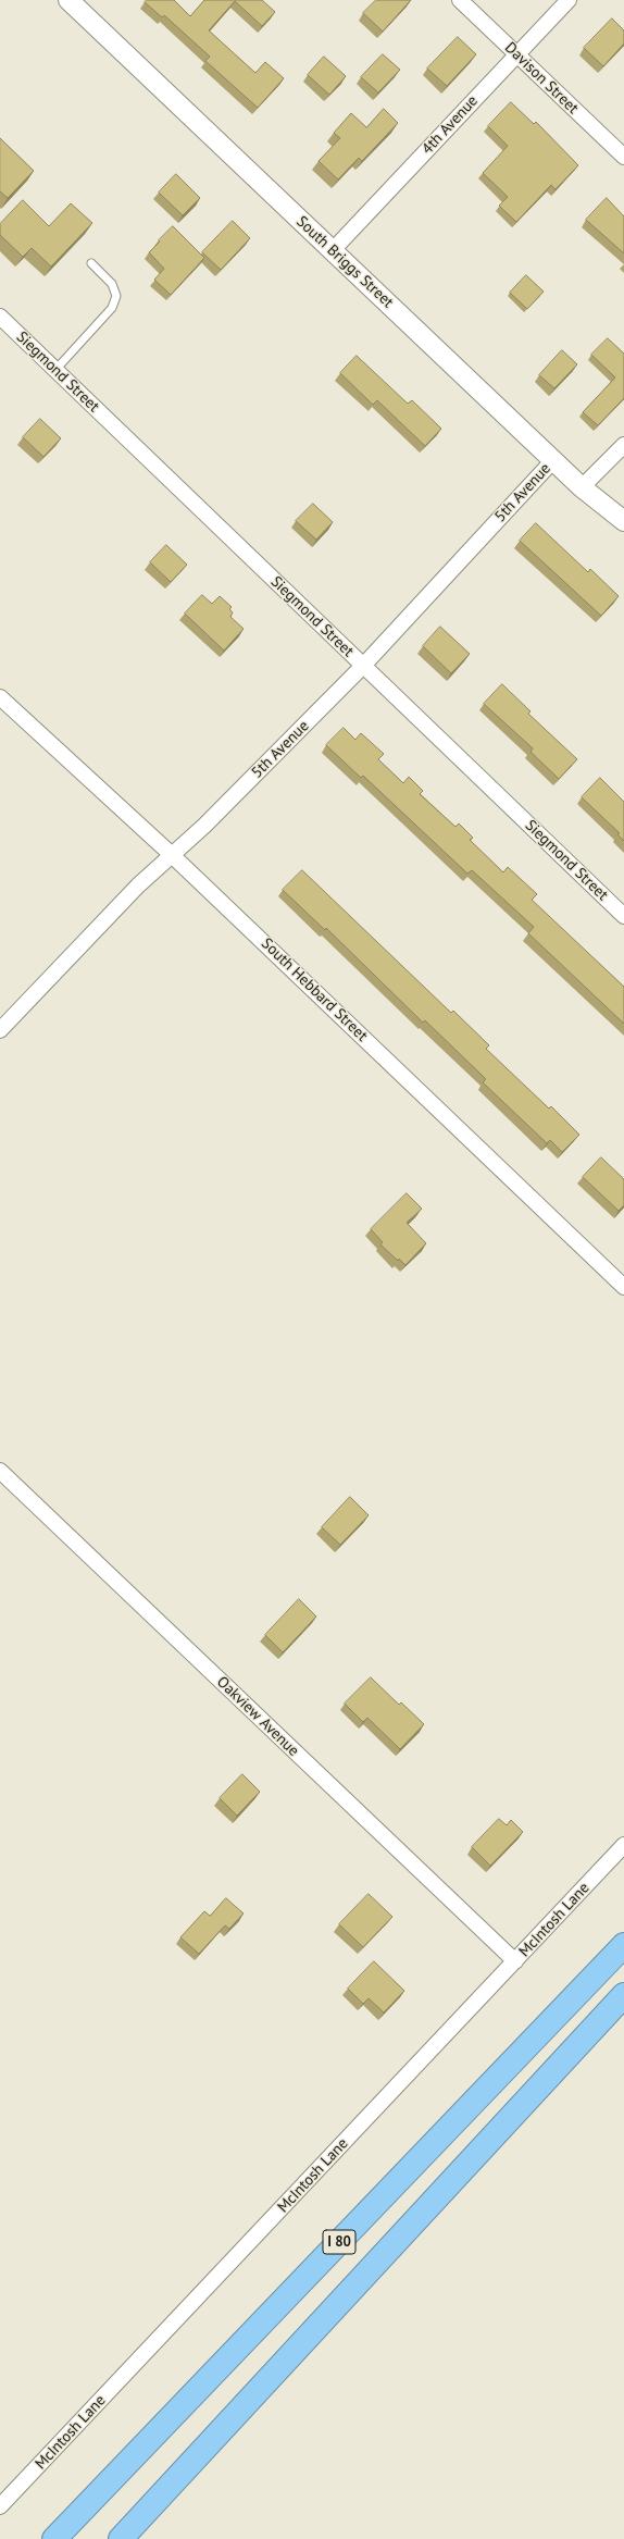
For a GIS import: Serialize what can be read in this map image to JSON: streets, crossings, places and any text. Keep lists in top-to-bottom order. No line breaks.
{"streets":{"highway":["I 80"],"street":["Davison Street","4th Avenue","South Briggs Street","Siegmond Street","5th Avenue","South Hebbard Street","Oakview Avenue","McIntosh Lane"]},"crossings":[["Davison Street","4th Avenue"],["4th Avenue","South Briggs Street"],["South Briggs Street","5th Avenue"],["Siegmond Street","5th Avenue"],["5th Avenue","South Hebbard Street"],["Oakview Avenue","McIntosh Lane"]]}
